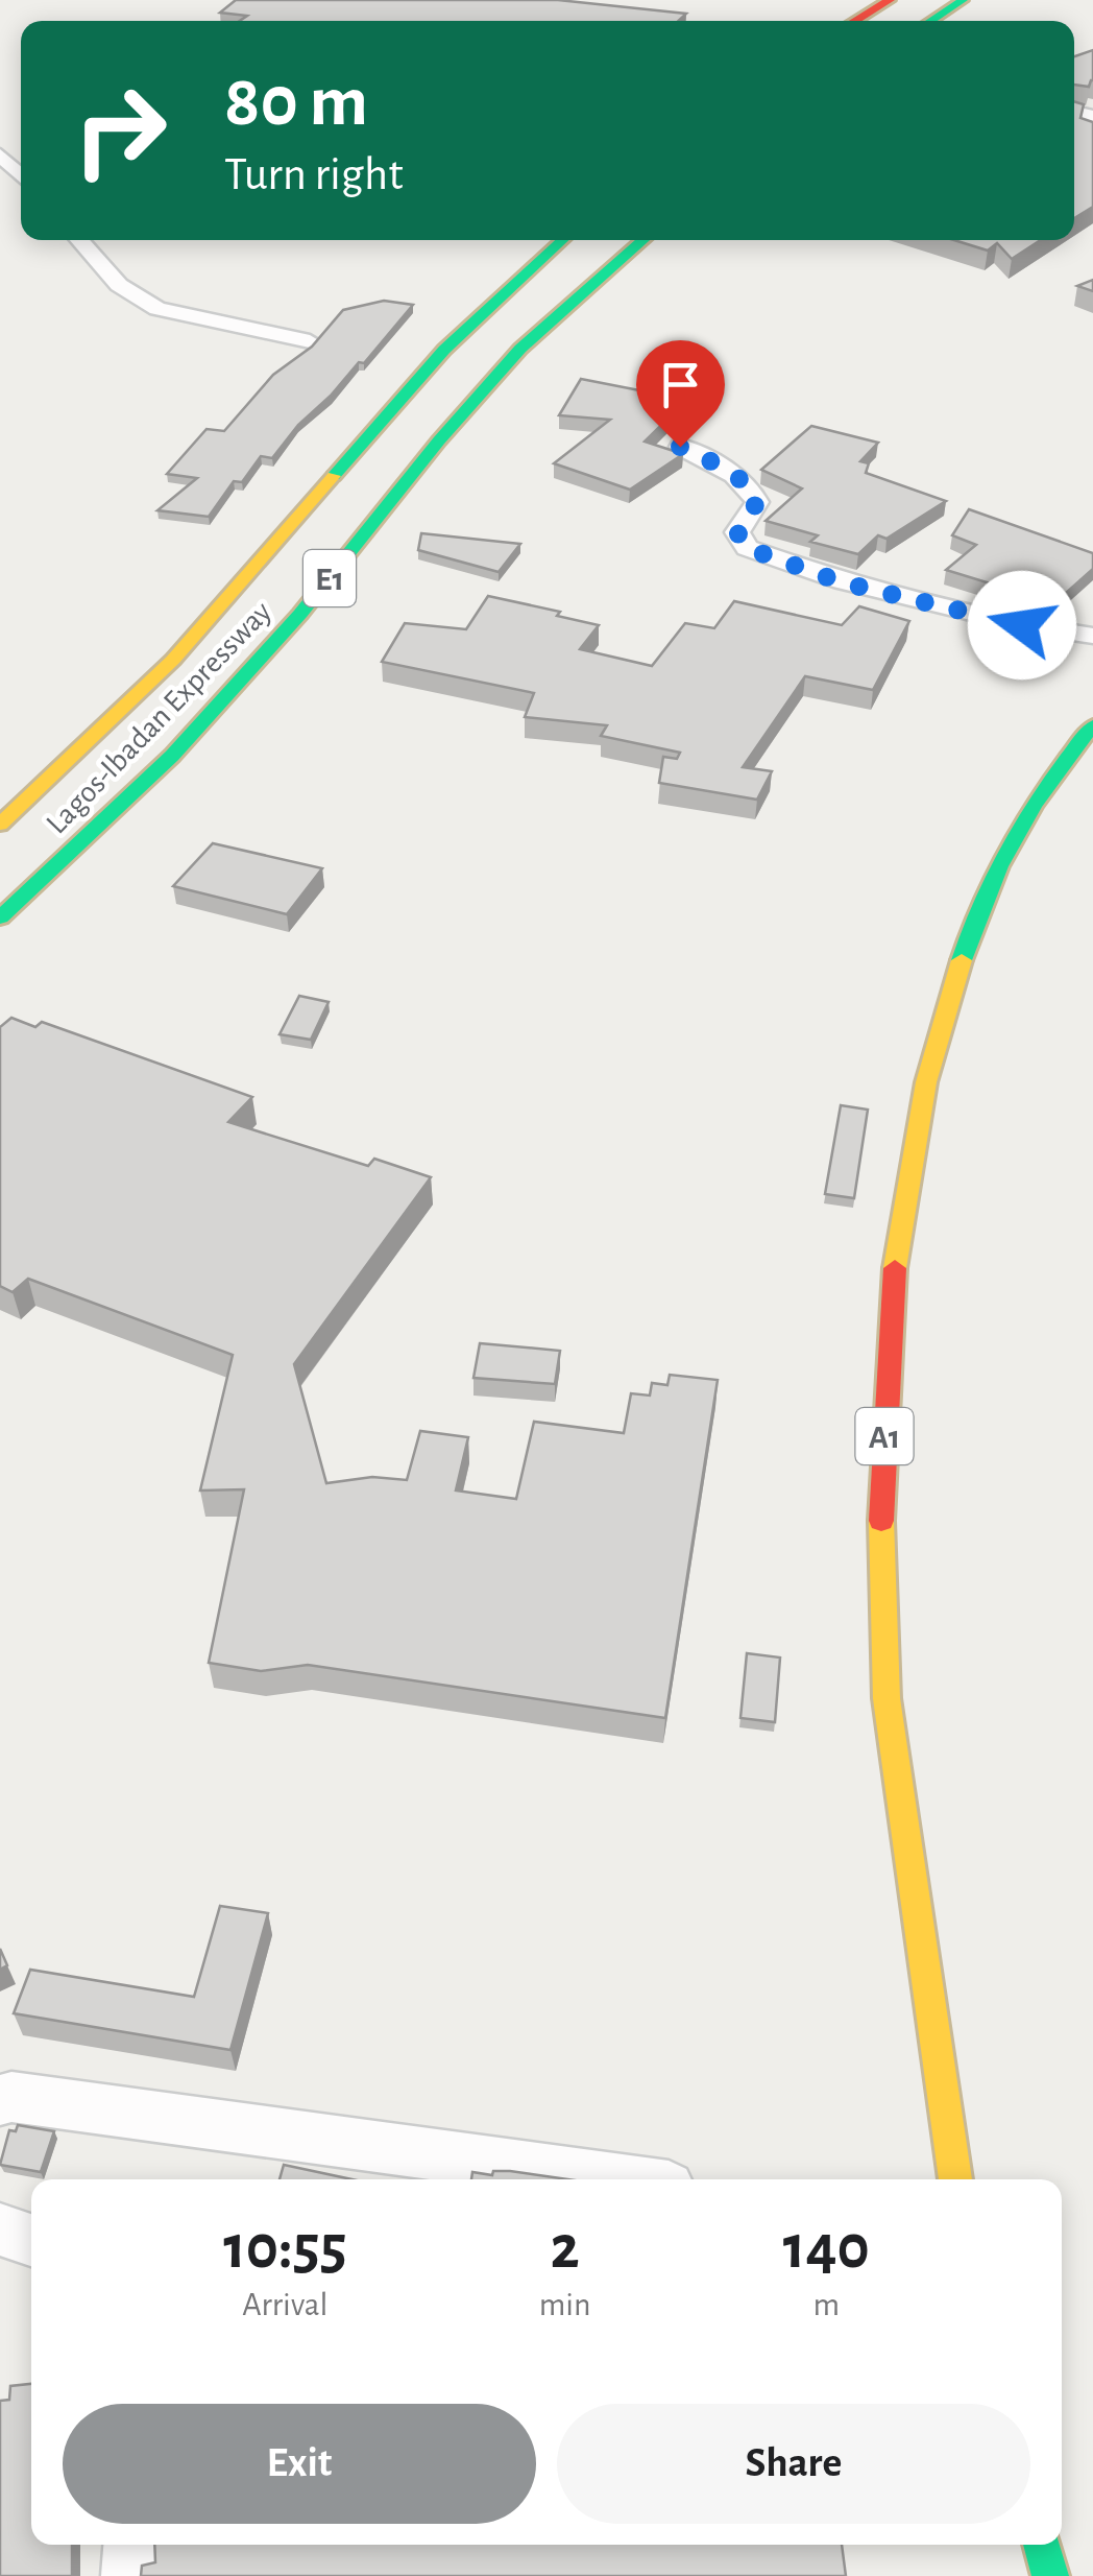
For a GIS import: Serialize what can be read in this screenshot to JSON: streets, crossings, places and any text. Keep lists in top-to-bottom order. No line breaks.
{"streets":{"highway":["E1","Lagos-Ibadan Expressway","A1"]},"page":{"turn":["80 m","Turn right"],"eta":["10:55","Arrival","2","min","140","m"],"buttons":["Exit","Share"]}}
